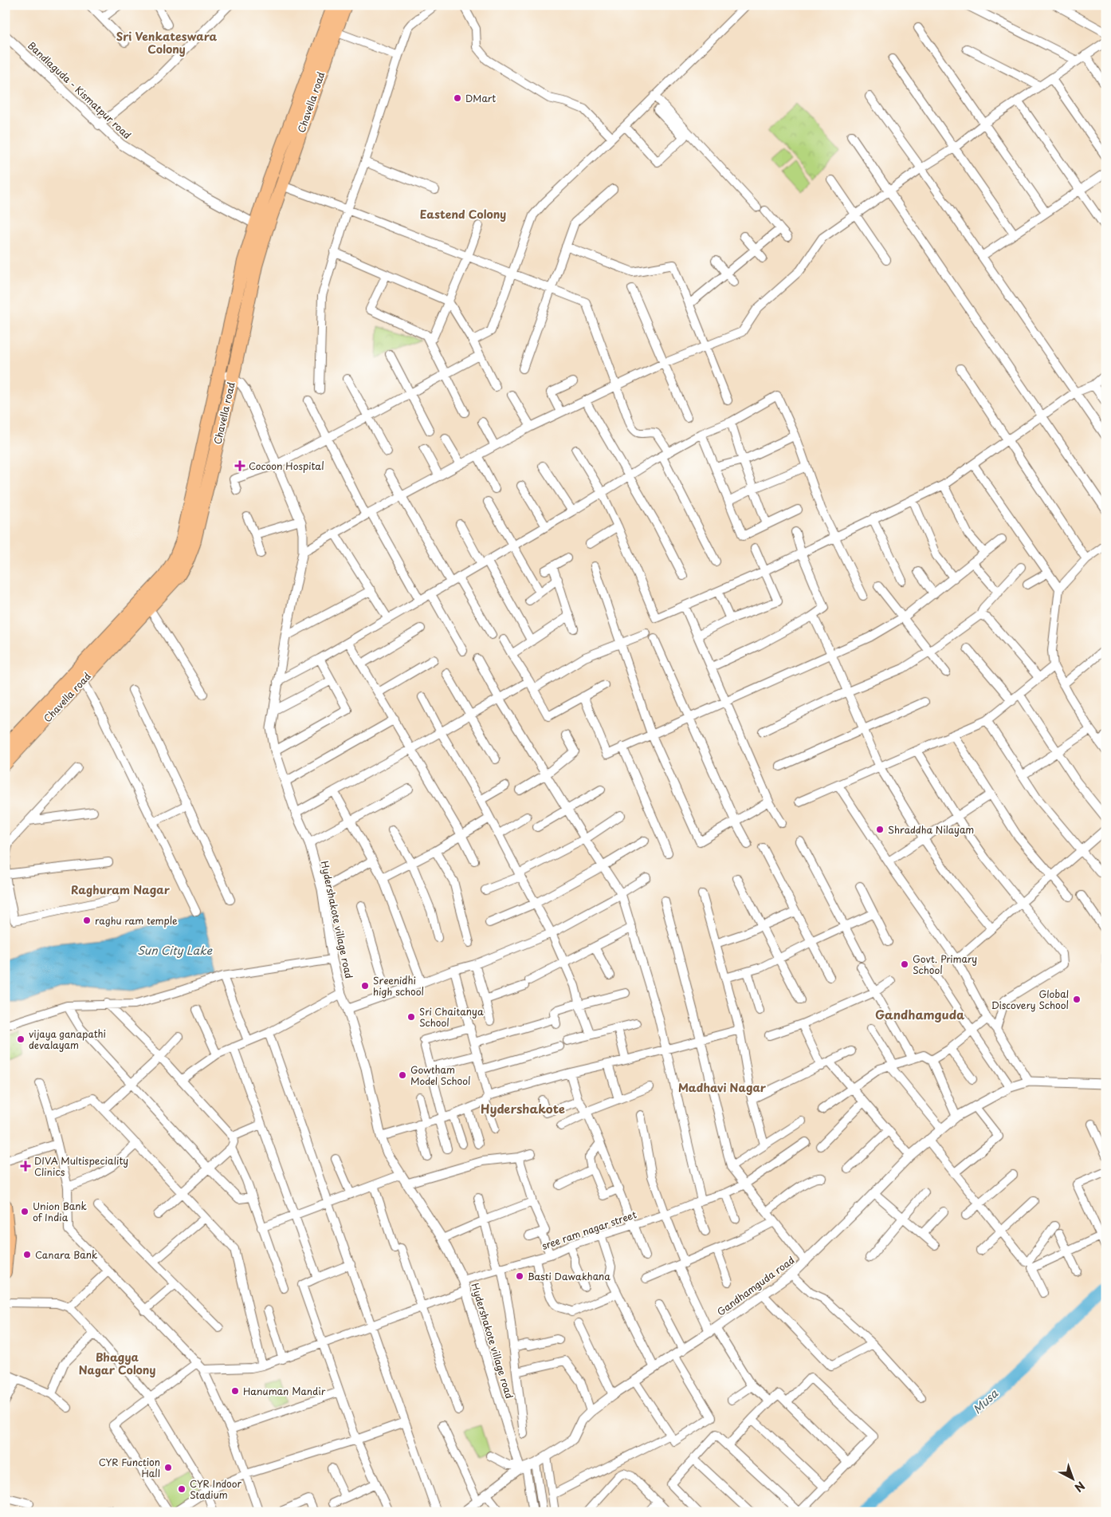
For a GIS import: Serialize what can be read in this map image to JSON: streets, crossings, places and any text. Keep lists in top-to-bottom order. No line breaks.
{"streets":{"highway":["Chavella road"],"street":["Bandlaguda - Kismatpur road","Hydershakote village road","sree ram nagar street","Gandhamguda road"]},"crossings":[["Bandlaguda - Kismatpur road","Chavella road"],["Chavella road","Hydershakote village road"],["Hydershakote village road","sree ram nagar street"],["Hydershakote village road","Gandhamguda road"]],"districts":["Sri Venkateswara Colony","Eastend Colony","Raghuram Nagar","Gandhamguda","Madhavi Nagar","Hydershakote","Bhagya Nagar Colony"],"water":["Sun City Lake","Musa"],"places":{"other":["DMart","Shraddha Nilayam","raghu ram temple","Govt. Primary School","Sreenidhi high school","Global Discovery School","Sri Chaitanya School","vijaya ganapathi devalayam","Gowtham Model School","Union Bank of India","Canara Bank","Basti Dawakhana","Hanuman Mandir","CYR Function Hall","CYR Indoor Stadium"],"health":["Cocoon Hospital","DIVA Multispeciality Clinics"]},"north":"bottom right"}
